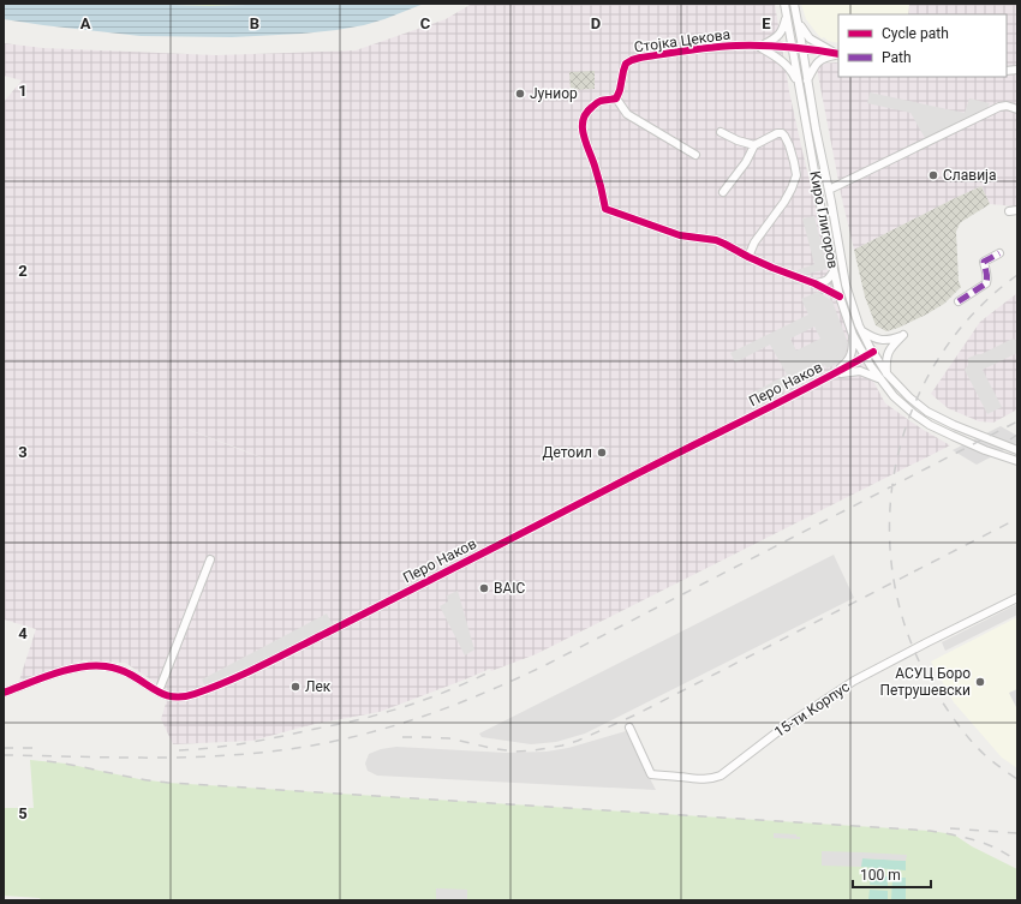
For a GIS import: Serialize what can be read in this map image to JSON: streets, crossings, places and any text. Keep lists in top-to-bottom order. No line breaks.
{"streets":{"street":["Стојка Цекова","Киро Глигоров","Перо Наков","15-ти Корпус"]},"crossings":[["Стојка Цекова","Киро Глигоров"],["Киро Глигоров","Перо Наков"]],"places":["Јуниор","Славија","Детоил","BAIC","АСУЦ Боро Петрушевски","Лек"],"legend":["Cycle path","Path"],"scale_bar":"100 m","grid":{"columns":["A","B","C","D","E"],"rows":["1","2","3","4","5"]}}
